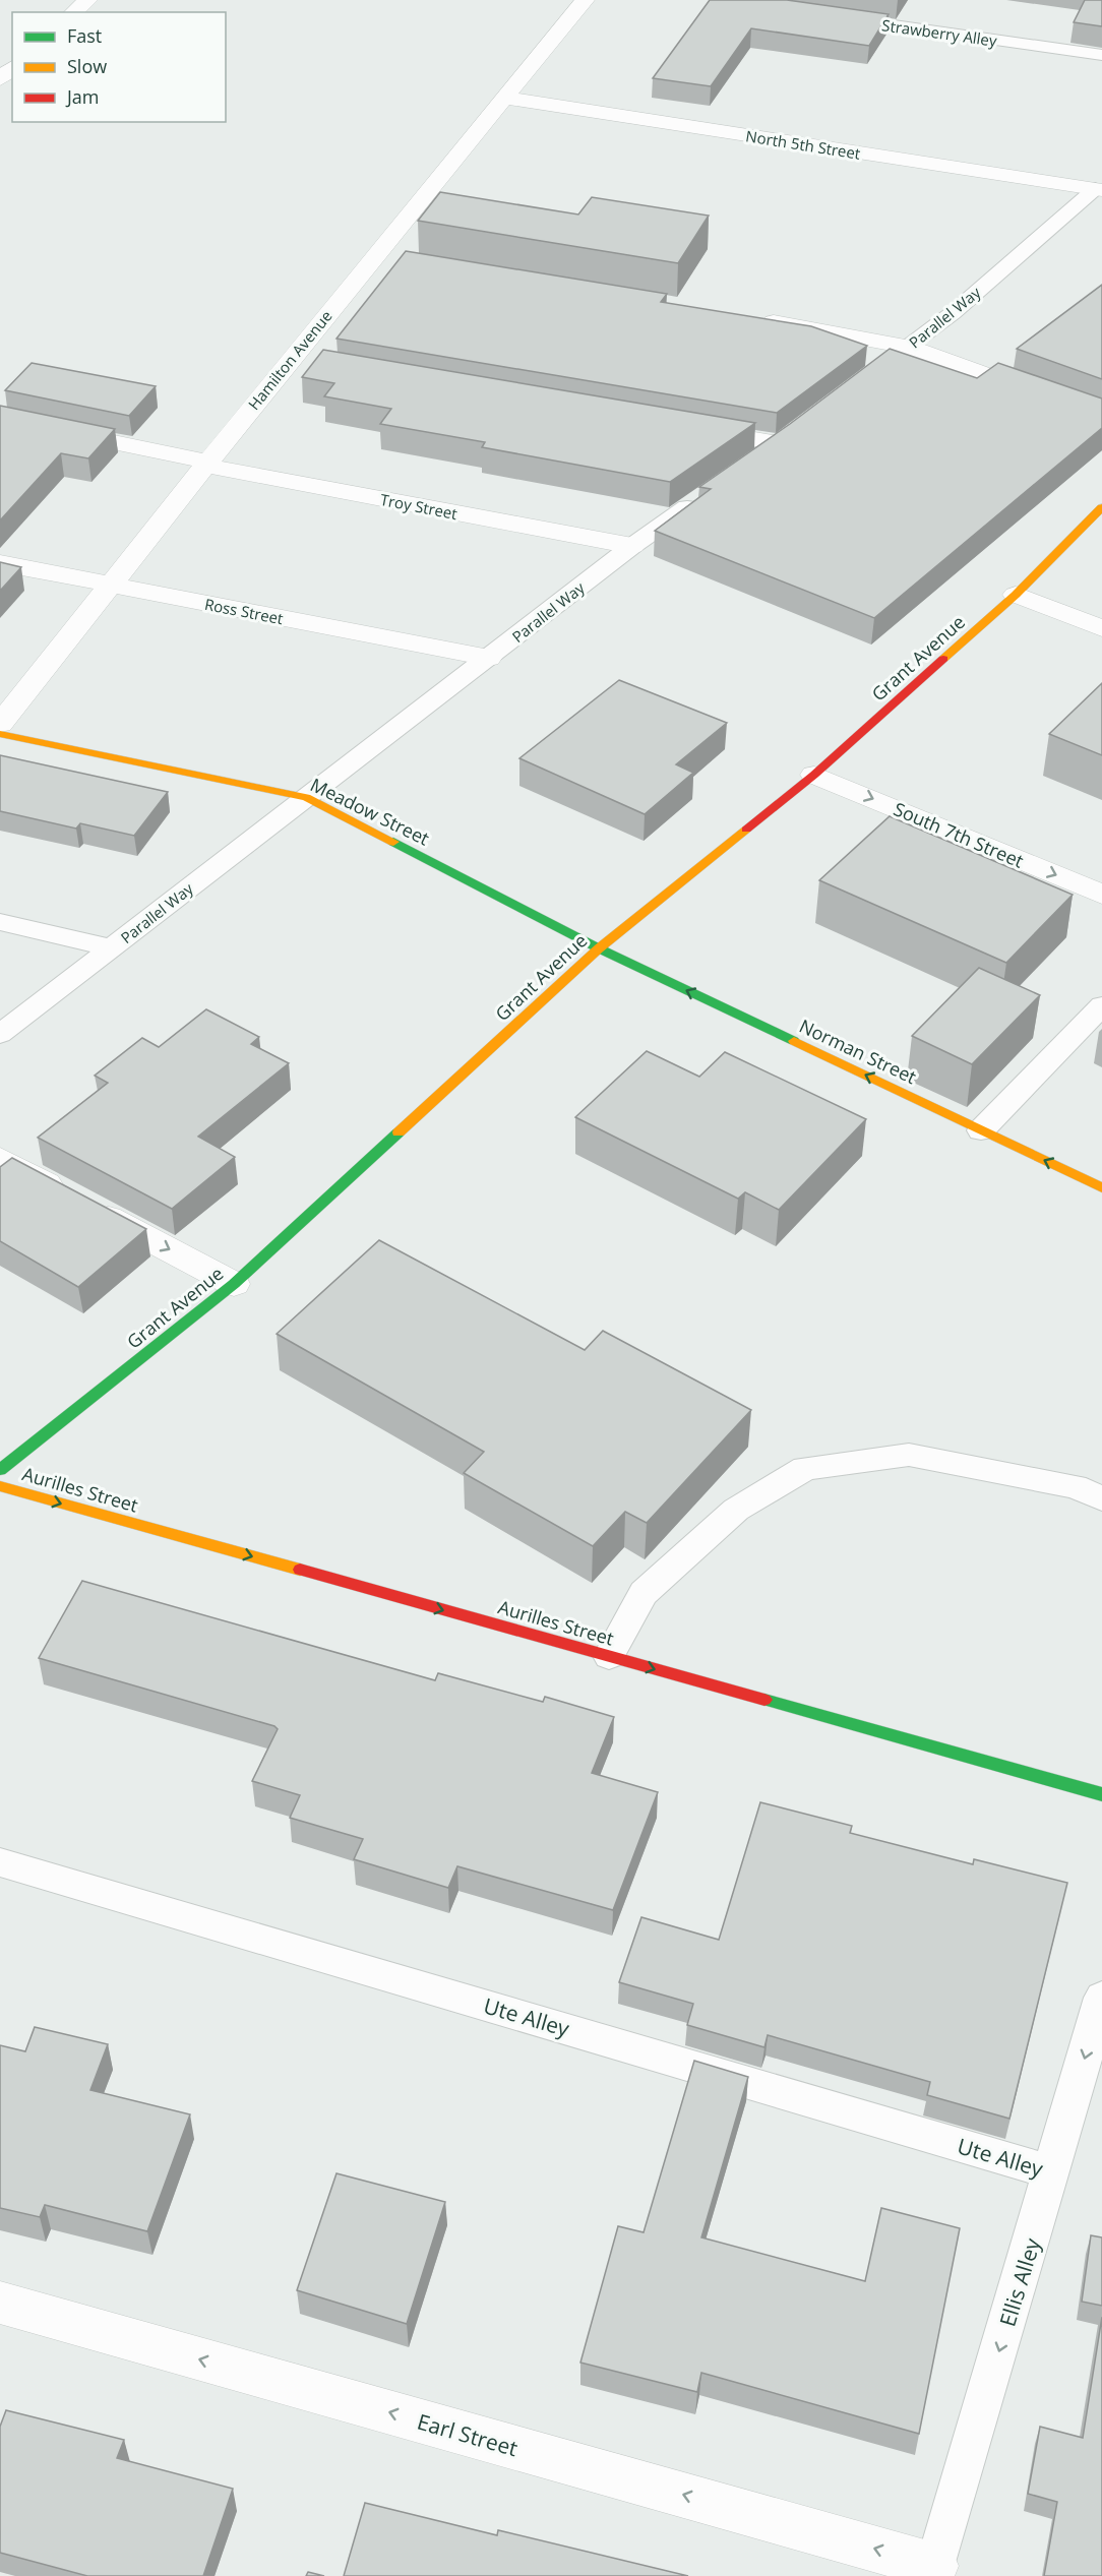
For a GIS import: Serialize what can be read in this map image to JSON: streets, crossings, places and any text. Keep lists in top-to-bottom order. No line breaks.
{"streets":{"street":["North 5th Street","Hamilton Avenue","Troy Street","Ross Street","Grant Avenue","Meadow Street","South 7th Street","Norman Street","Aurilles Street","Earl Street"],"lane":["Strawberry Alley","Parallel Way","Ute Alley","Ellis Alley"]},"crossings":[["North 5th Street","Parallel Way"],["North 5th Street","Hamilton Avenue"],["Parallel Way","Troy Street"],["Parallel Way","Ross Street"],["Parallel Way","Meadow Street"],["Hamilton Avenue","Troy Street"],["Hamilton Avenue","Ross Street"],["Grant Avenue","Meadow Street"],["Grant Avenue","South 7th Street"],["Grant Avenue","Norman Street"],["Meadow Street","Norman Street"],["Ute Alley","Ellis Alley"],["Ellis Alley","Earl Street"]],"one_way":["South 7th Street","Norman Street","Aurilles Street","Ellis Alley","Earl Street"],"legend":["Fast","Slow","Jam"]}
